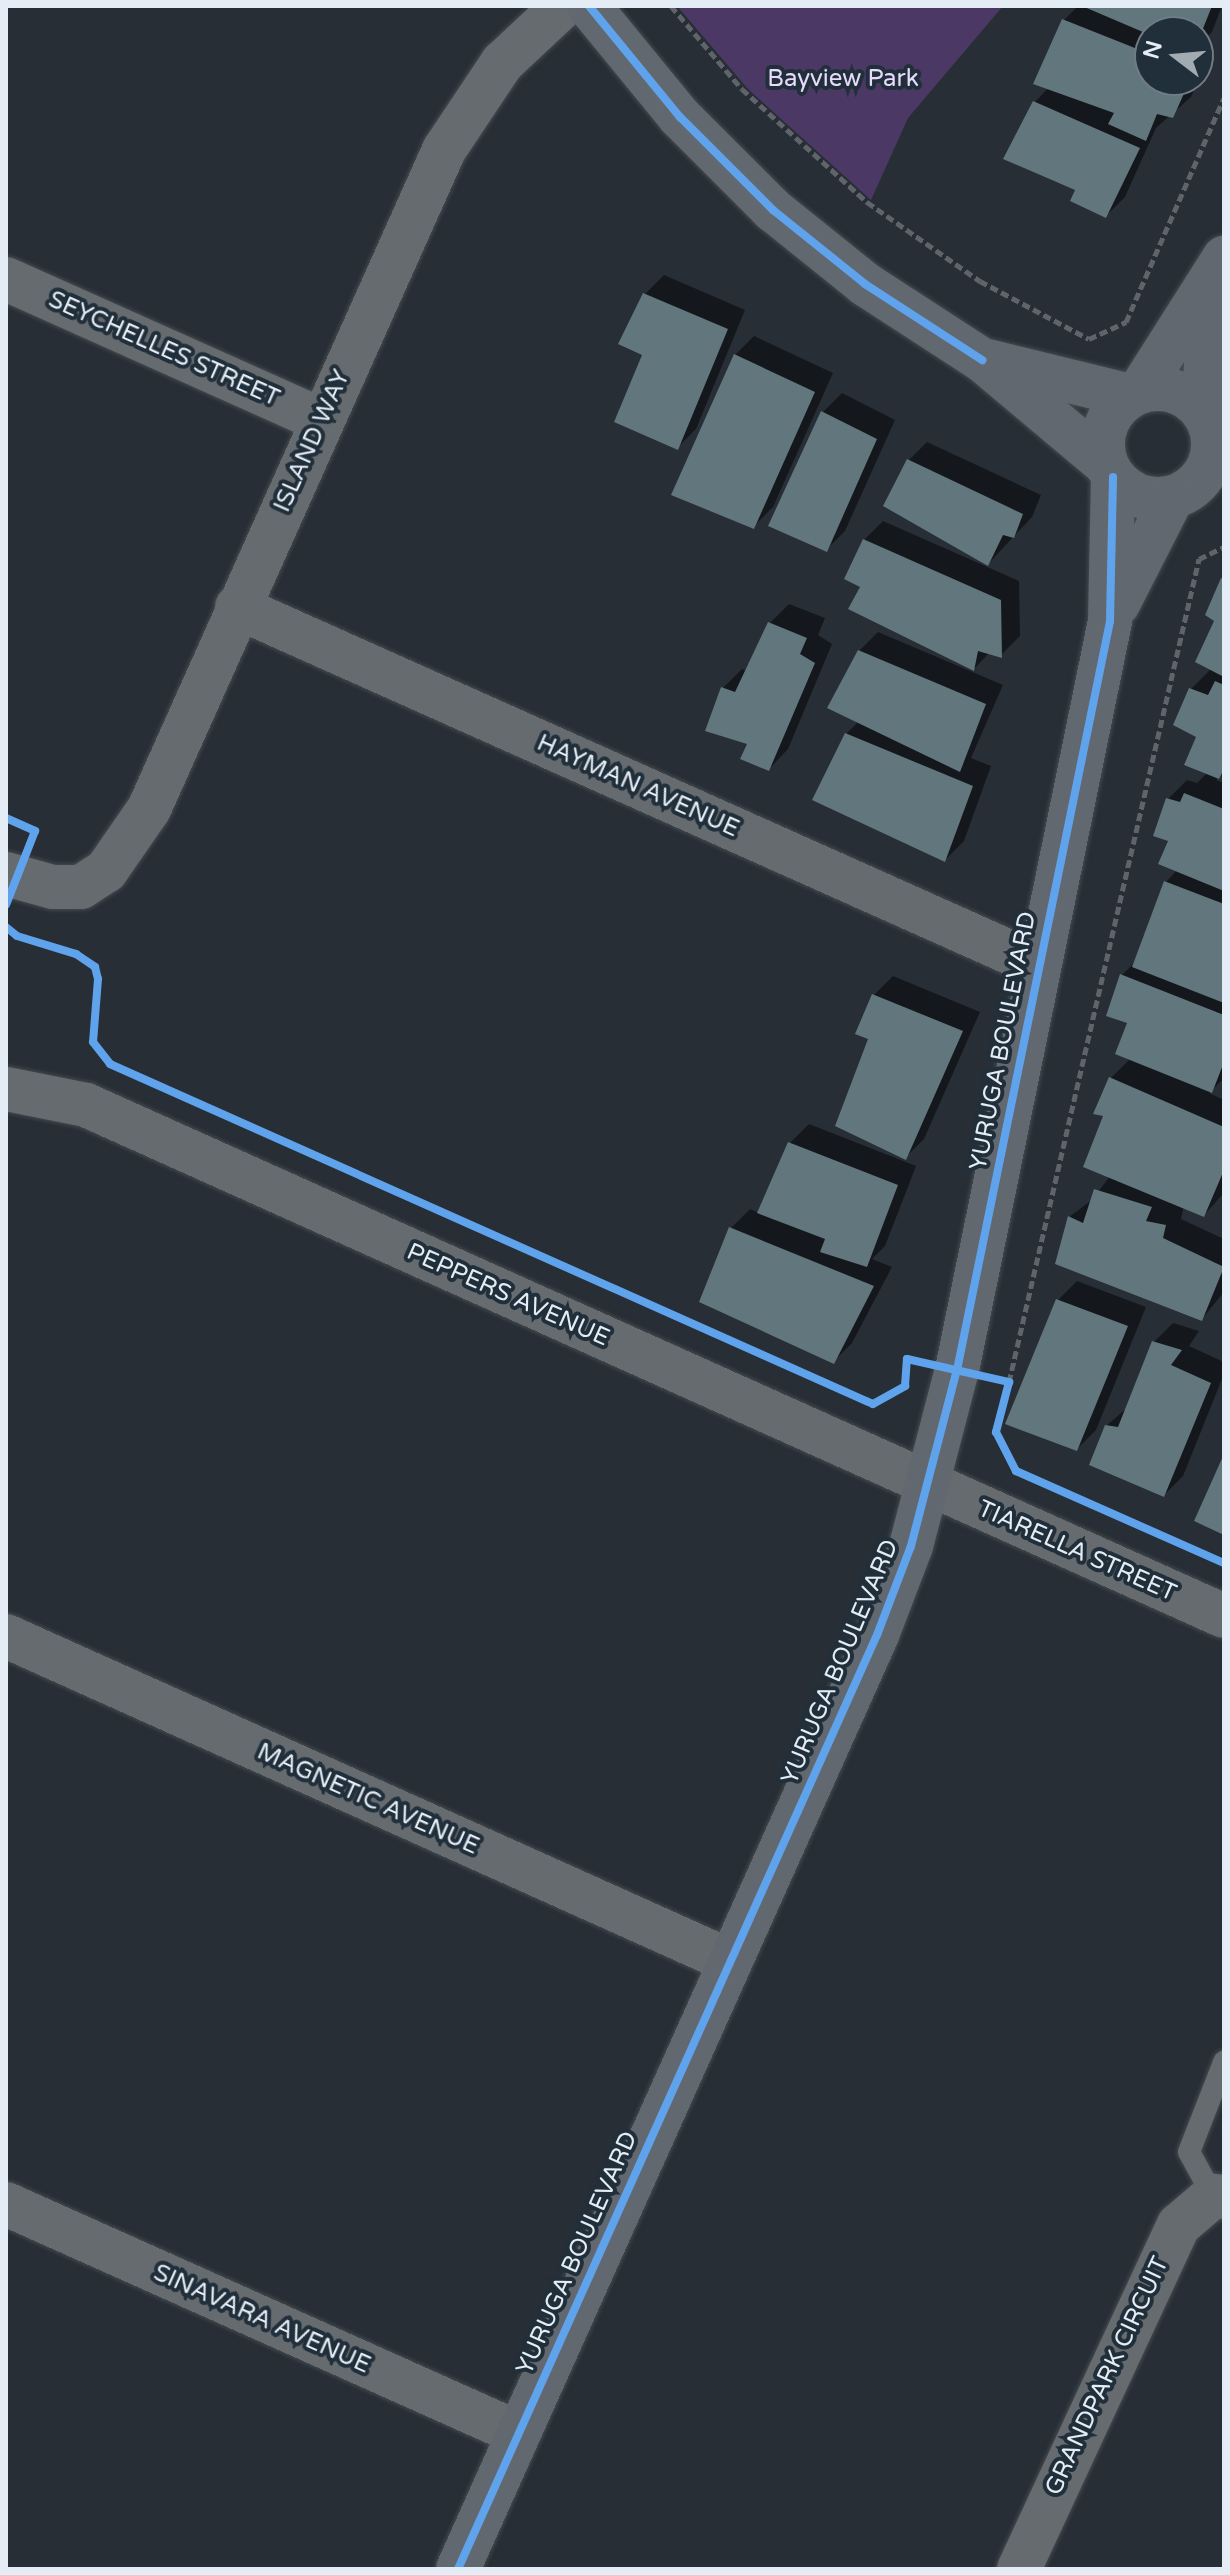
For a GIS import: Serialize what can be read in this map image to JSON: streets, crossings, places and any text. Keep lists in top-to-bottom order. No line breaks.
{"streets":{"street":["SEYCHELLES STREET","ISLAND WAY","HAYMAN AVENUE","YURUGA BOULEVARD","PEPPERS AVENUE","TIARELLA STREET","MAGNETIC AVENUE","SINAVARA AVENUE","GRANDPARK CIRCUIT"]},"crossings":[["SEYCHELLES STREET","ISLAND WAY"],["ISLAND WAY","HAYMAN AVENUE"],["HAYMAN AVENUE","YURUGA BOULEVARD"],["YURUGA BOULEVARD","PEPPERS AVENUE"],["YURUGA BOULEVARD","TIARELLA STREET"],["YURUGA BOULEVARD","MAGNETIC AVENUE"],["YURUGA BOULEVARD","SINAVARA AVENUE"],["PEPPERS AVENUE","TIARELLA STREET"]],"parks":["Bayview Park"],"north":"left"}
